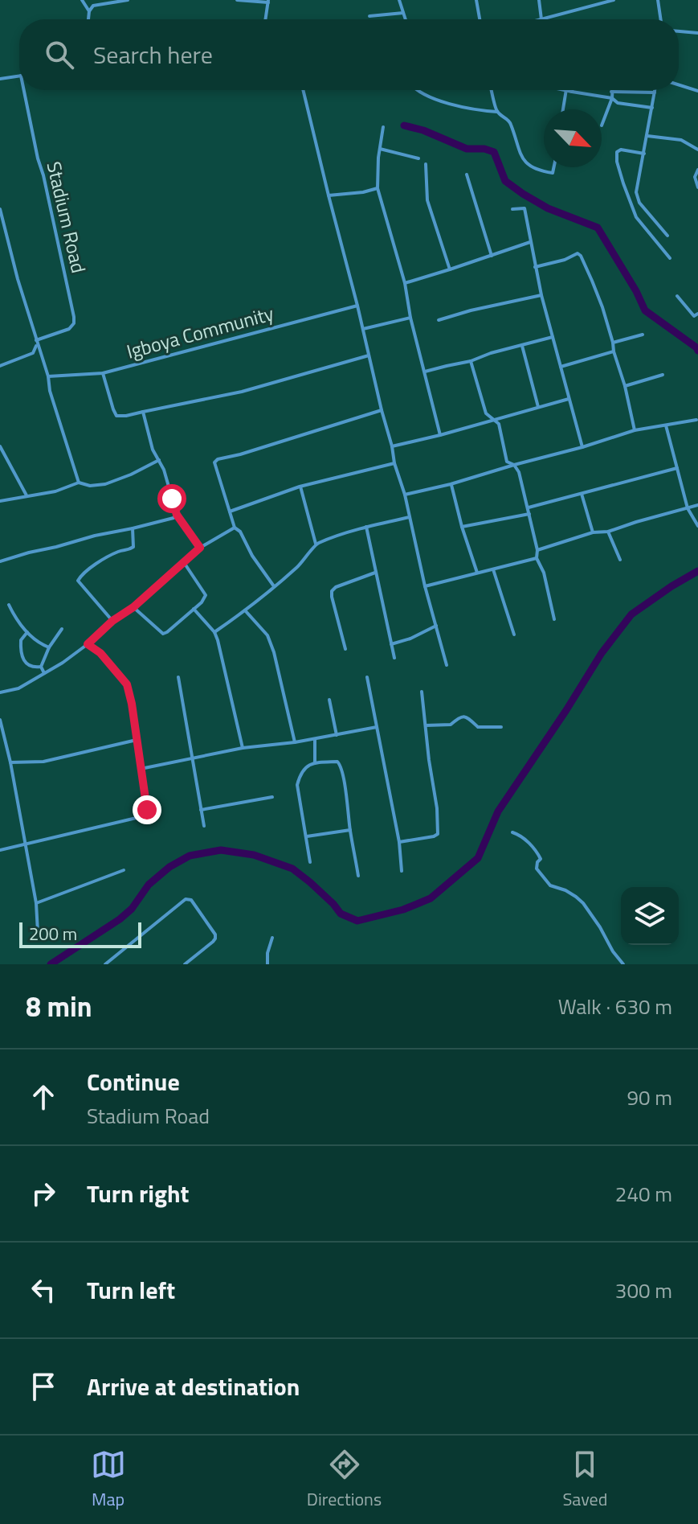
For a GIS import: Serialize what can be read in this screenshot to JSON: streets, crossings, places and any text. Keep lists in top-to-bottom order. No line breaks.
{"streets":{"street":["Stadium Road","Igboya Community"]},"scale_bar":"200 m","north":"bottom right","page":{"search":"Search here","scale":"200 m","heading":["8 min","Walk · 630 m"],"list":[["Continue","Stadium Road","90 m"],["Turn right","240 m"],["Turn left","300 m"],"Arrive at destination"],"nav":["Map","Directions","Saved"]}}
